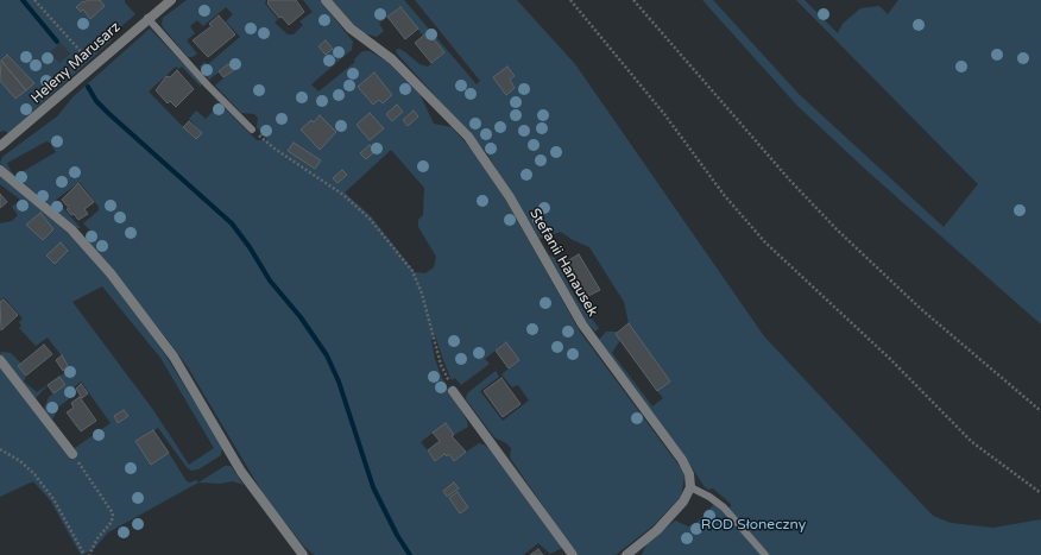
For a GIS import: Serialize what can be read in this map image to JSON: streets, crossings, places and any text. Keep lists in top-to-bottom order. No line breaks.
{"streets":{"street":["Heleny Marusarz","Stefanii Hanausek"]},"parks":["ROD Słoneczny"]}
